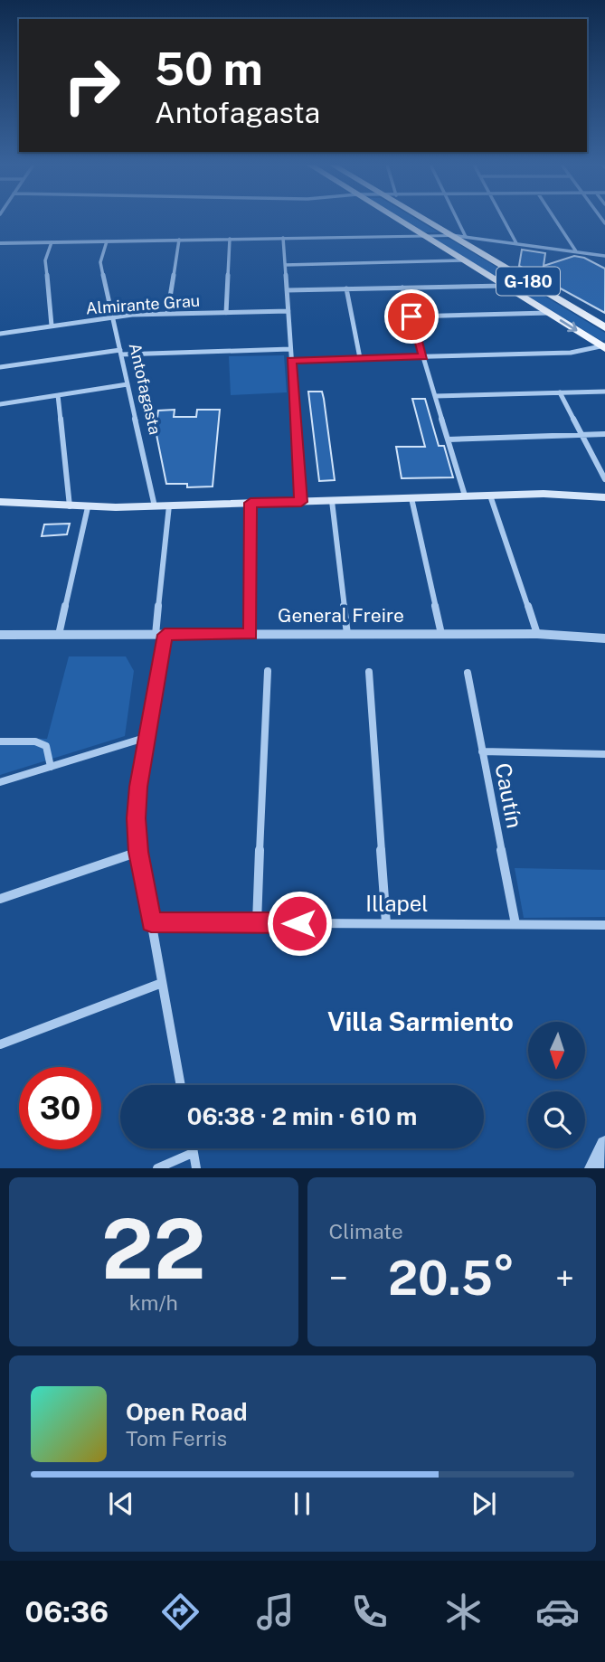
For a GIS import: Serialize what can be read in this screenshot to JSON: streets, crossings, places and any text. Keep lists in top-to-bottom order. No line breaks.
{"streets":{"main road":["G-180"],"street":["Almirante Grau","Antofagasta","General Freire","Cautín","Illapel"]},"crossings":[["Almirante Grau","Antofagasta"],["Cautín","Illapel"]],"districts":["Villa Sarmiento"],"north":"bottom","page":{"turn":["50 m","Antofagasta"],"limit":"30","trip":"06:38 · 2 min · 610 m","tile":[["22","km/h"],"Climate"],"heat":["−","20.5°","+"],"song":["Open Road","Tom Ferris"],"tabs":"06:36"}}
